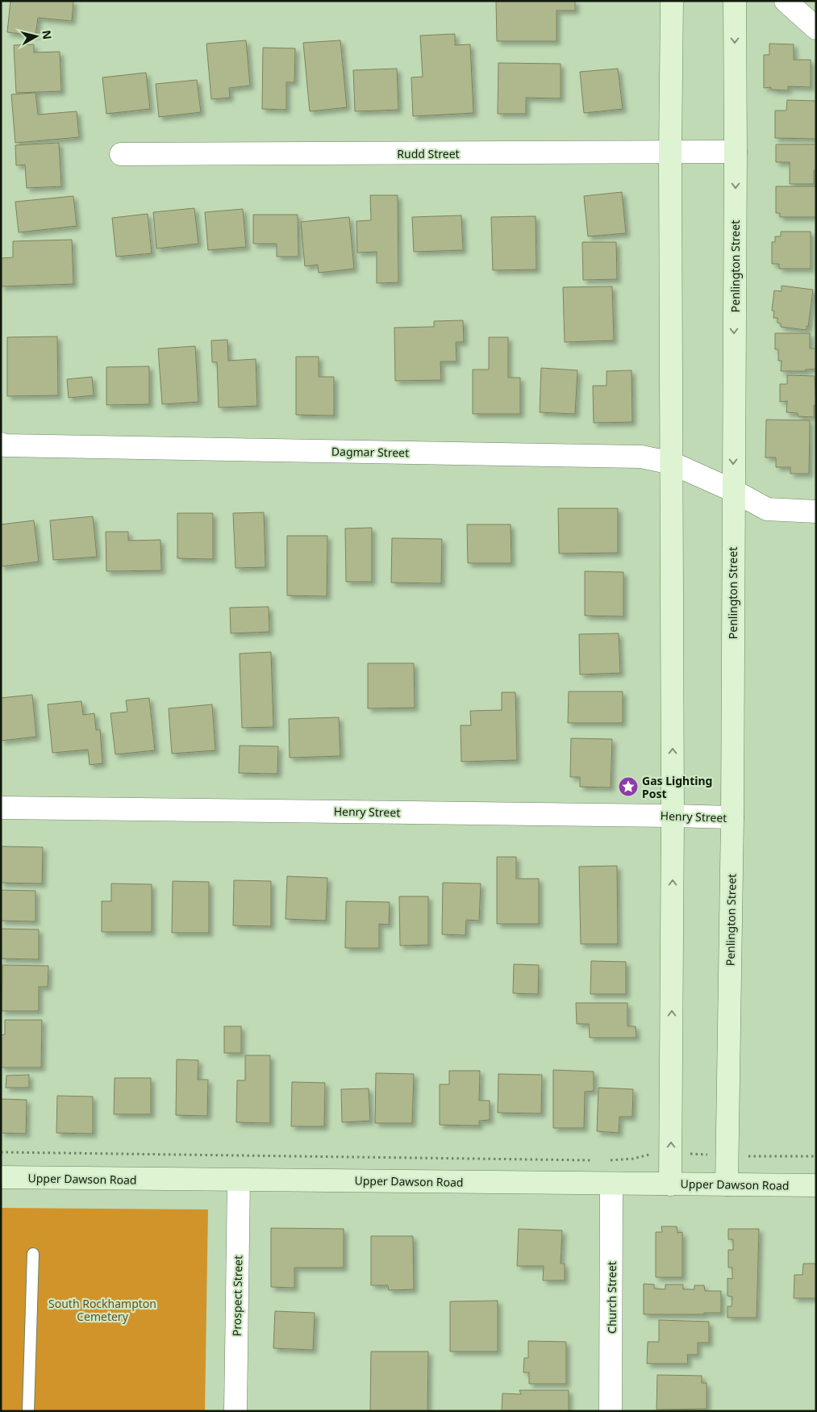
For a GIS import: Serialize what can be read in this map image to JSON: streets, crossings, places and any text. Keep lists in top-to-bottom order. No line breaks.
{"streets":{"street":["Rudd Street","Penlington Street","Dagmar Street","Henry Street","Upper Dawson Road","Prospect Street","Church Street"]},"crossings":[["Rudd Street","Penlington Street"],["Penlington Street","Dagmar Street"],["Penlington Street","Henry Street"],["Penlington Street","Upper Dawson Road"],["Upper Dawson Road","Prospect Street"],["Upper Dawson Road","Church Street"]],"parks":["South Rockhampton Cemetery"],"places":{"place":["Gas Lighting Post"]},"north":"right"}
